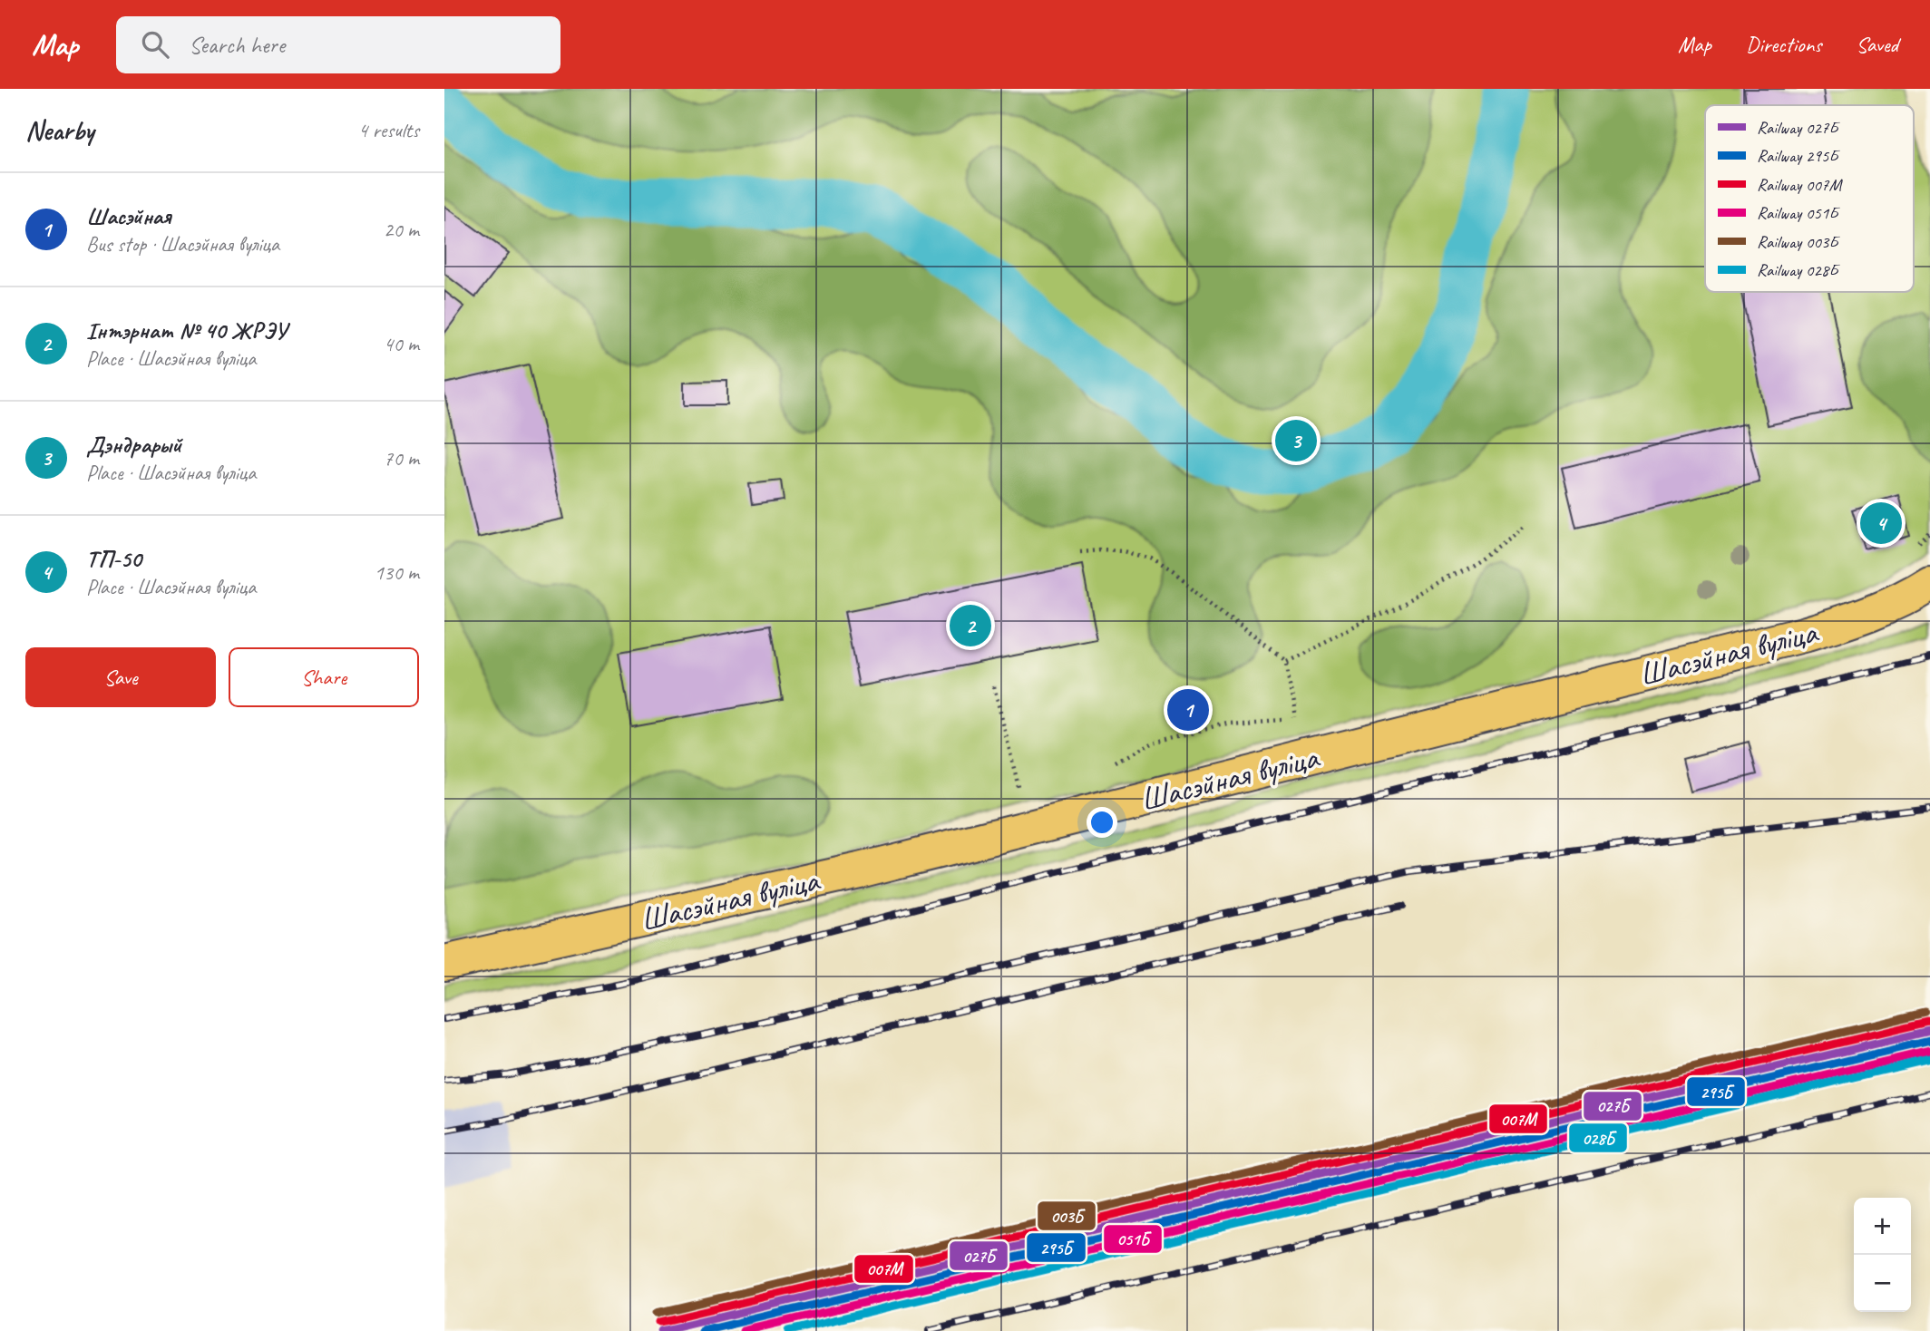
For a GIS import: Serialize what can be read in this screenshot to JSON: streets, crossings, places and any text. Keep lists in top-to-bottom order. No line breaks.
{"streets":{"main road":["Шасэйная вуліца"]},"lines":["rail line 003Б","rail line 007М","rail line 027Б","rail line 295Б","rail line 051Б","rail line 028Б"],"legend":["Railway 027Б","Railway 295Б","Railway 007М","Railway 051Б","Railway 003Б","Railway 028Б"],"page":{"header":"Map","search":"Search here","nav":["Map","Directions","Saved"],"heading":["Nearby","4 results"],"list":[{"mark":"1","name":"Шасэйная","note":"Bus stop · Шасэйная вуліца","value":"20 m"},{"mark":"2","name":"Інтэрнат № 40 ЖРЭУ","note":"Place · Шасэйная вуліца","value":"40 m"},{"mark":"3","name":"Дэндрарый","note":"Place · Шасэйная вуліца","value":"70 m"},{"mark":"4","name":"ТП-50","note":"Place · Шасэйная вуліца","value":"130 m"}],"pins":["3","4","2","1"],"buttons":["Save","Share"],"map_buttons":["+","−"]}}
